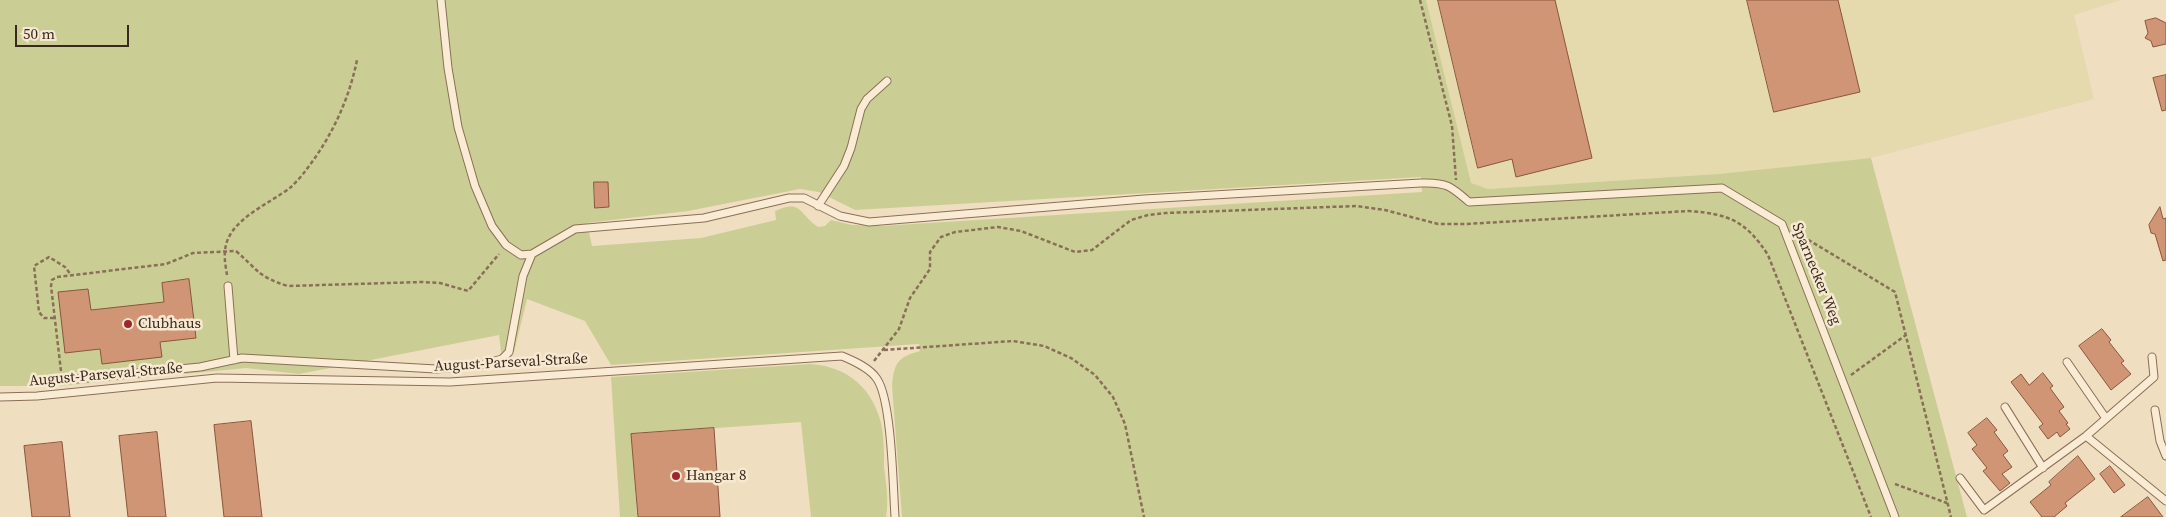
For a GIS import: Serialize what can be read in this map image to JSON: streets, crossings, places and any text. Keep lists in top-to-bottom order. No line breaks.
{"streets":{"lane":["Sparnecker Weg","August-Parseval-Straße"]},"places":["Clubhaus","Hangar 8"],"scale_bar":"50 m"}
